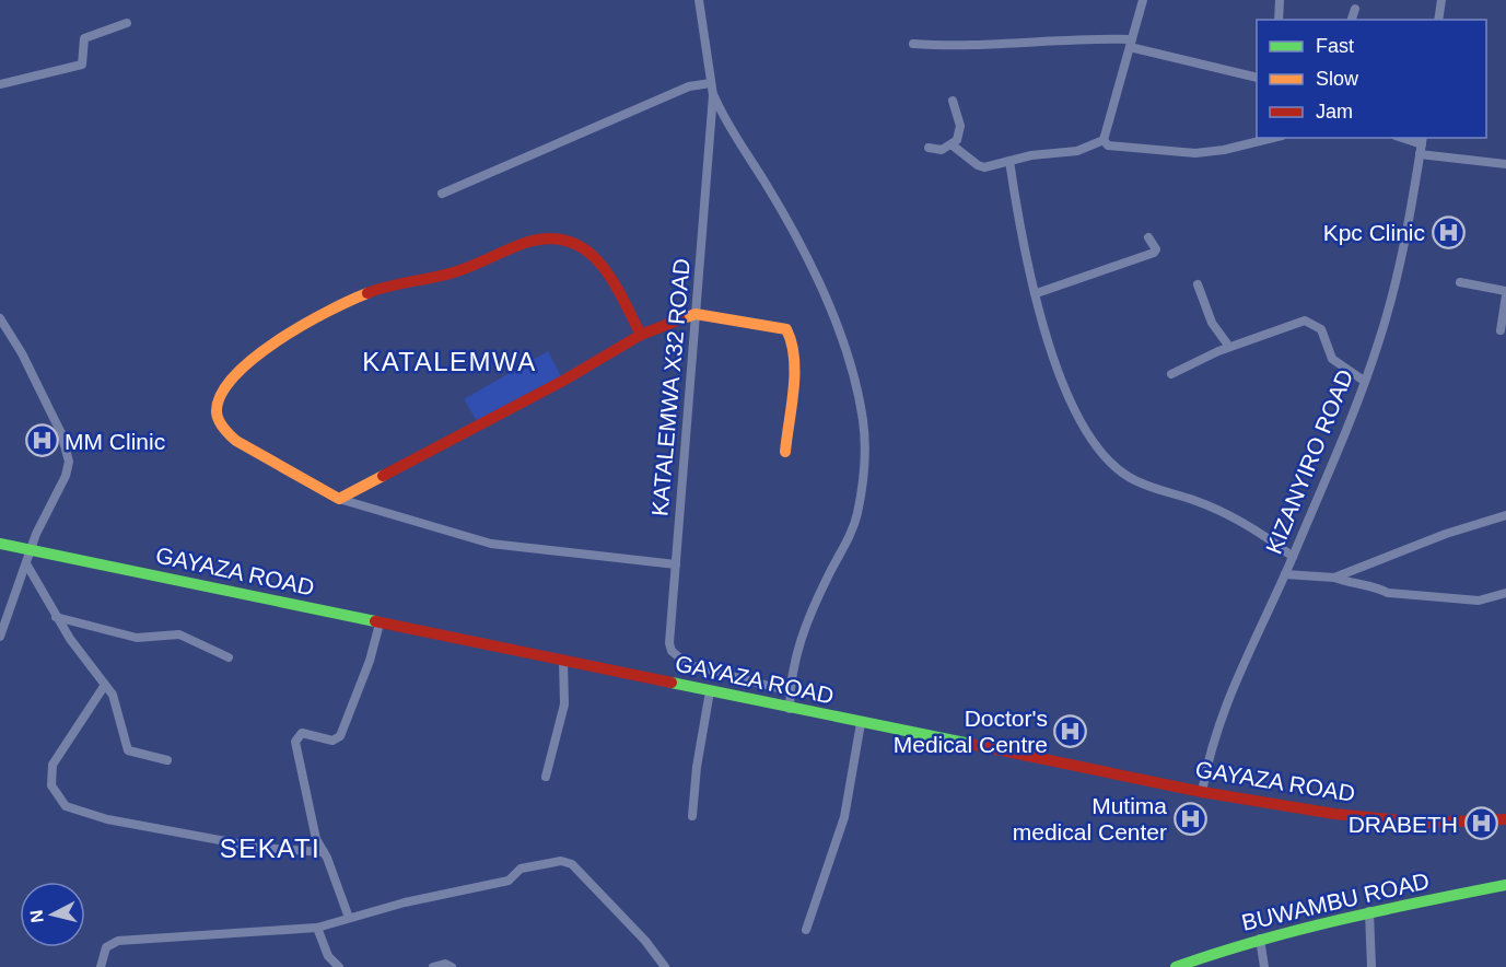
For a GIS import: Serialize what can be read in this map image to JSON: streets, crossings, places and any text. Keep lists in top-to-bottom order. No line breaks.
{"streets":{"street":["KATALEMWA X32 ROAD","KIZANYIRO ROAD","GAYAZA ROAD","BUWAMBU ROAD"]},"crossings":[["KIZANYIRO ROAD","GAYAZA ROAD"]],"districts":["KATALEMWA","SEKATI"],"places":{"hospital":["Kpc Clinic","MM Clinic","Doctor's Medical Centre","Mutima medical Center","DRABETH"]},"legend":["Fast","Slow","Jam"],"north":"left"}
